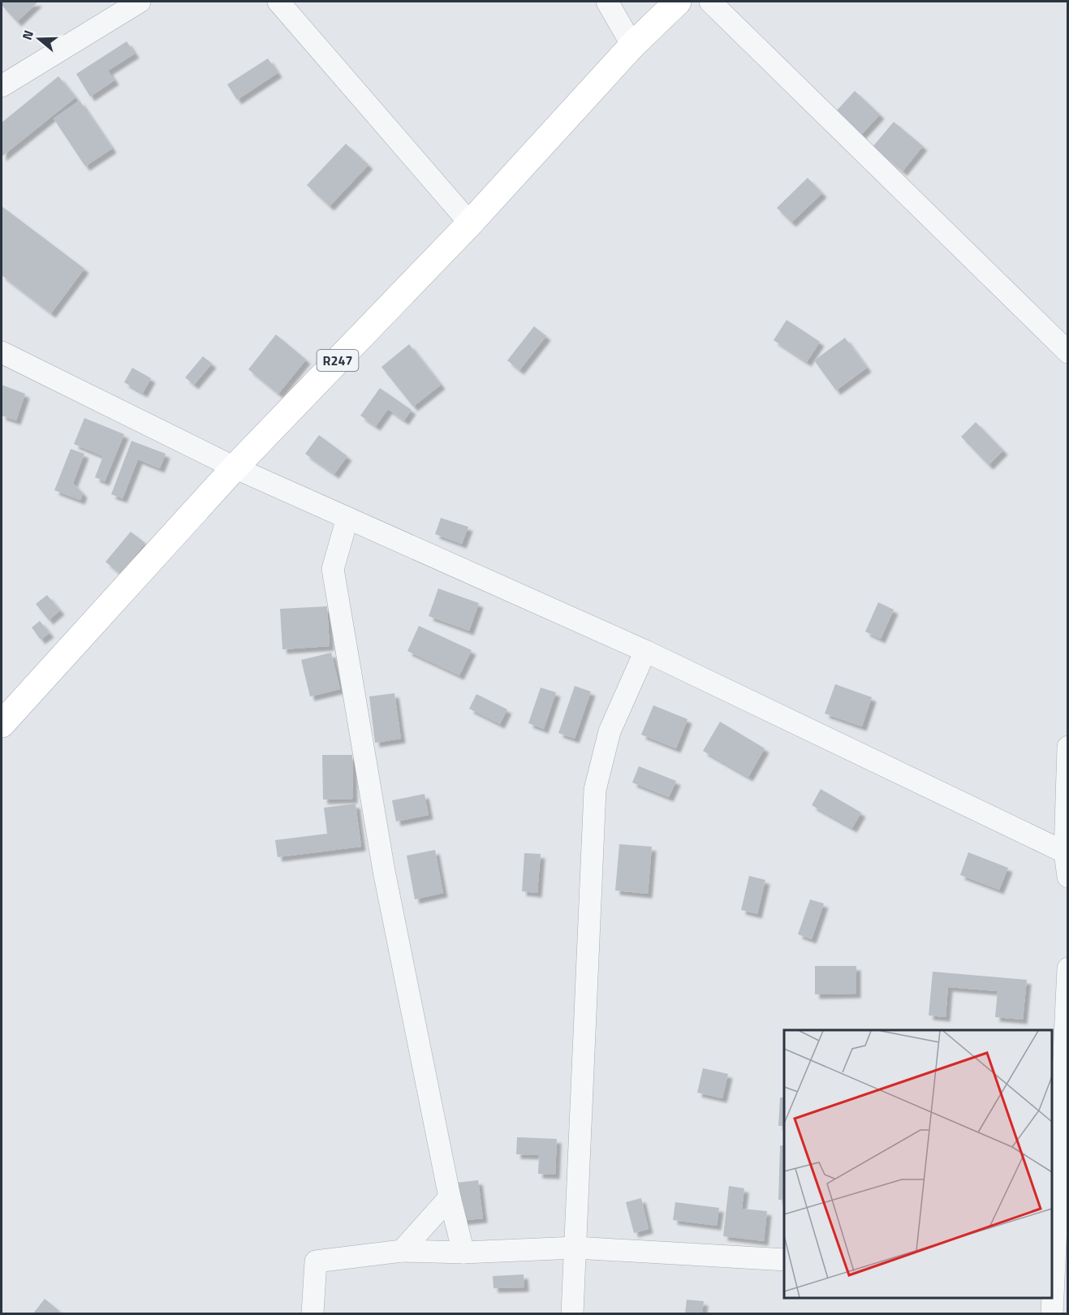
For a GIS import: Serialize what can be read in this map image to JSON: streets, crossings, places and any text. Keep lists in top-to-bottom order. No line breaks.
{"streets":{"main road":["R247"]},"north":"left"}
